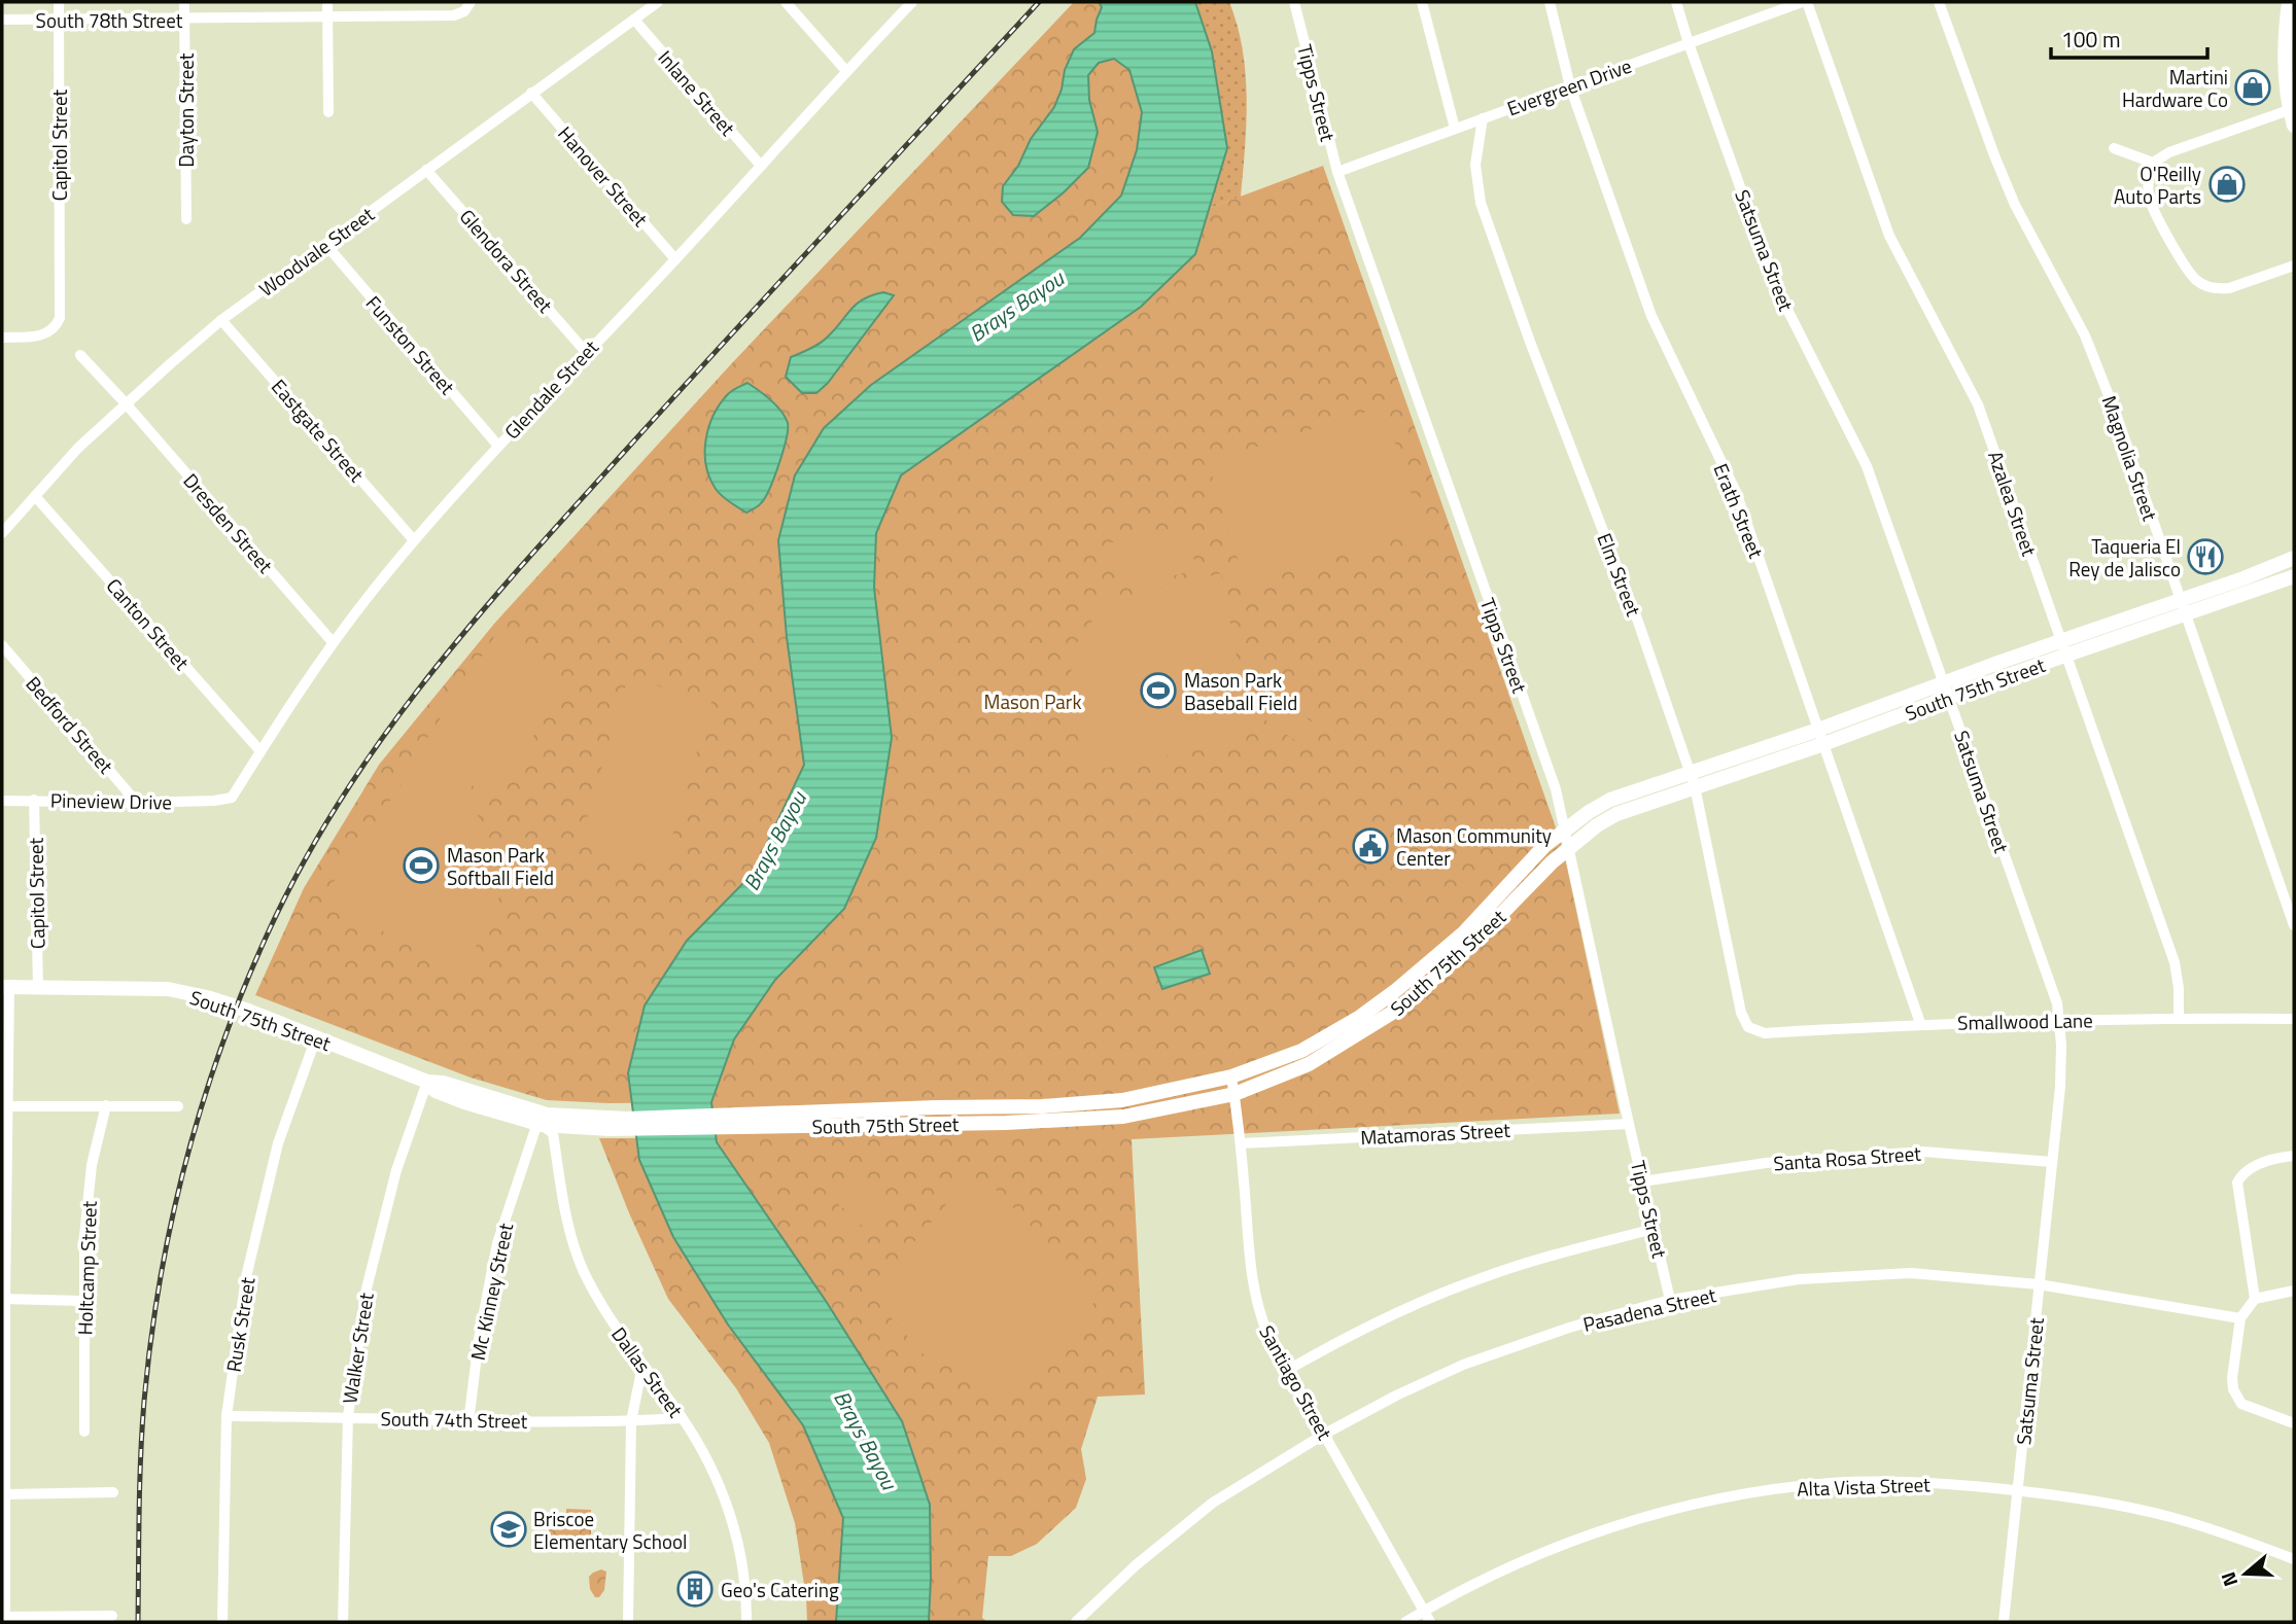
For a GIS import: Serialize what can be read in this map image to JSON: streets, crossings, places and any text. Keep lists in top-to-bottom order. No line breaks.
{"streets":{"main road":["South 75th Street"],"street":["South 78th Street","Evergreen Drive","Inlane Street","Tipps Street","Dayton Street","Capitol Street","Hanover Street","Satsuma Street","Woodvale Street","Glendora Street","Funston Street","Glendale Street","Eastgate Street","Magnolia Street","Azalea Street","Erath Street","Dresden Street","Elm Street","Canton Street","Bedford Street","Pineview Drive","Smallwood Lane","Matamoras Street","Santa Rosa Street","Holtcamp Street","Mc Kinney Street","Pasadena Street","Rusk Street","Walker Street","Dallas Street","Santiago Street","South 74th Street","Alta Vista Street"]},"crossings":[["South 78th Street","Dayton Street"],["South 78th Street","Capitol Street"],["Evergreen Drive","Tipps Street"],["Evergreen Drive","Satsuma Street"],["Evergreen Drive","Erath Street"],["Evergreen Drive","Elm Street"],["Inlane Street","Woodvale Street"],["Inlane Street","Glendale Street"],["Tipps Street","South 75th Street"],["Tipps Street","Matamoras Street"],["Tipps Street","Santa Rosa Street"],["Tipps Street","Pasadena Street"],["Capitol Street","South 75th Street"],["Capitol Street","Pineview Drive"],["Hanover Street","Woodvale Street"],["Hanover Street","Glendale Street"],["Satsuma Street","South 75th Street"],["Satsuma Street","Smallwood Lane"],["Satsuma Street","Santa Rosa Street"],["Satsuma Street","Pasadena Street"],["Satsuma Street","Alta Vista Street"],["Woodvale Street","Glendora Street"],["Woodvale Street","Funston Street"],["Woodvale Street","Eastgate Street"],["Woodvale Street","Dresden Street"],["Woodvale Street","Canton Street"],["Glendora Street","Glendale Street"],["Funston Street","Glendale Street"],["Glendale Street","Eastgate Street"],["Glendale Street","Dresden Street"],["Glendale Street","Canton Street"],["Glendale Street","Pineview Drive"],["Magnolia Street","South 75th Street"],["Azalea Street","South 75th Street"],["Azalea Street","Smallwood Lane"],["Erath Street","South 75th Street"],["Erath Street","Smallwood Lane"],["Elm Street","South 75th Street"],["Elm Street","Smallwood Lane"],["South 75th Street","Mc Kinney Street"],["South 75th Street","Rusk Street"],["South 75th Street","Walker Street"],["South 75th Street","Dallas Street"],["South 75th Street","Santiago Street"],["Bedford Street","Pineview Drive"],["Matamoras Street","Santiago Street"],["Mc Kinney Street","Dallas Street"],["Mc Kinney Street","South 74th Street"],["Pasadena Street","Santiago Street"],["Rusk Street","South 74th Street"],["Walker Street","South 74th Street"],["Dallas Street","South 74th Street"],["Santiago Street","Alta Vista Street"]],"water":["Brays Bayou"],"parks":["Mason Park"],"places":{"shop":["Martini Hardware Co","O'Reilly Auto Parts"],"restaurant":["Taqueria El Rey de Jalisco"],"sports":["Mason Park Baseball Field","Mason Park Softball Field"],"public building":["Mason Community Center"],"school or university":["Briscoe Elementary School"],"building":["Geo's Catering"]},"scale_bar":"100 m","north":"left"}
